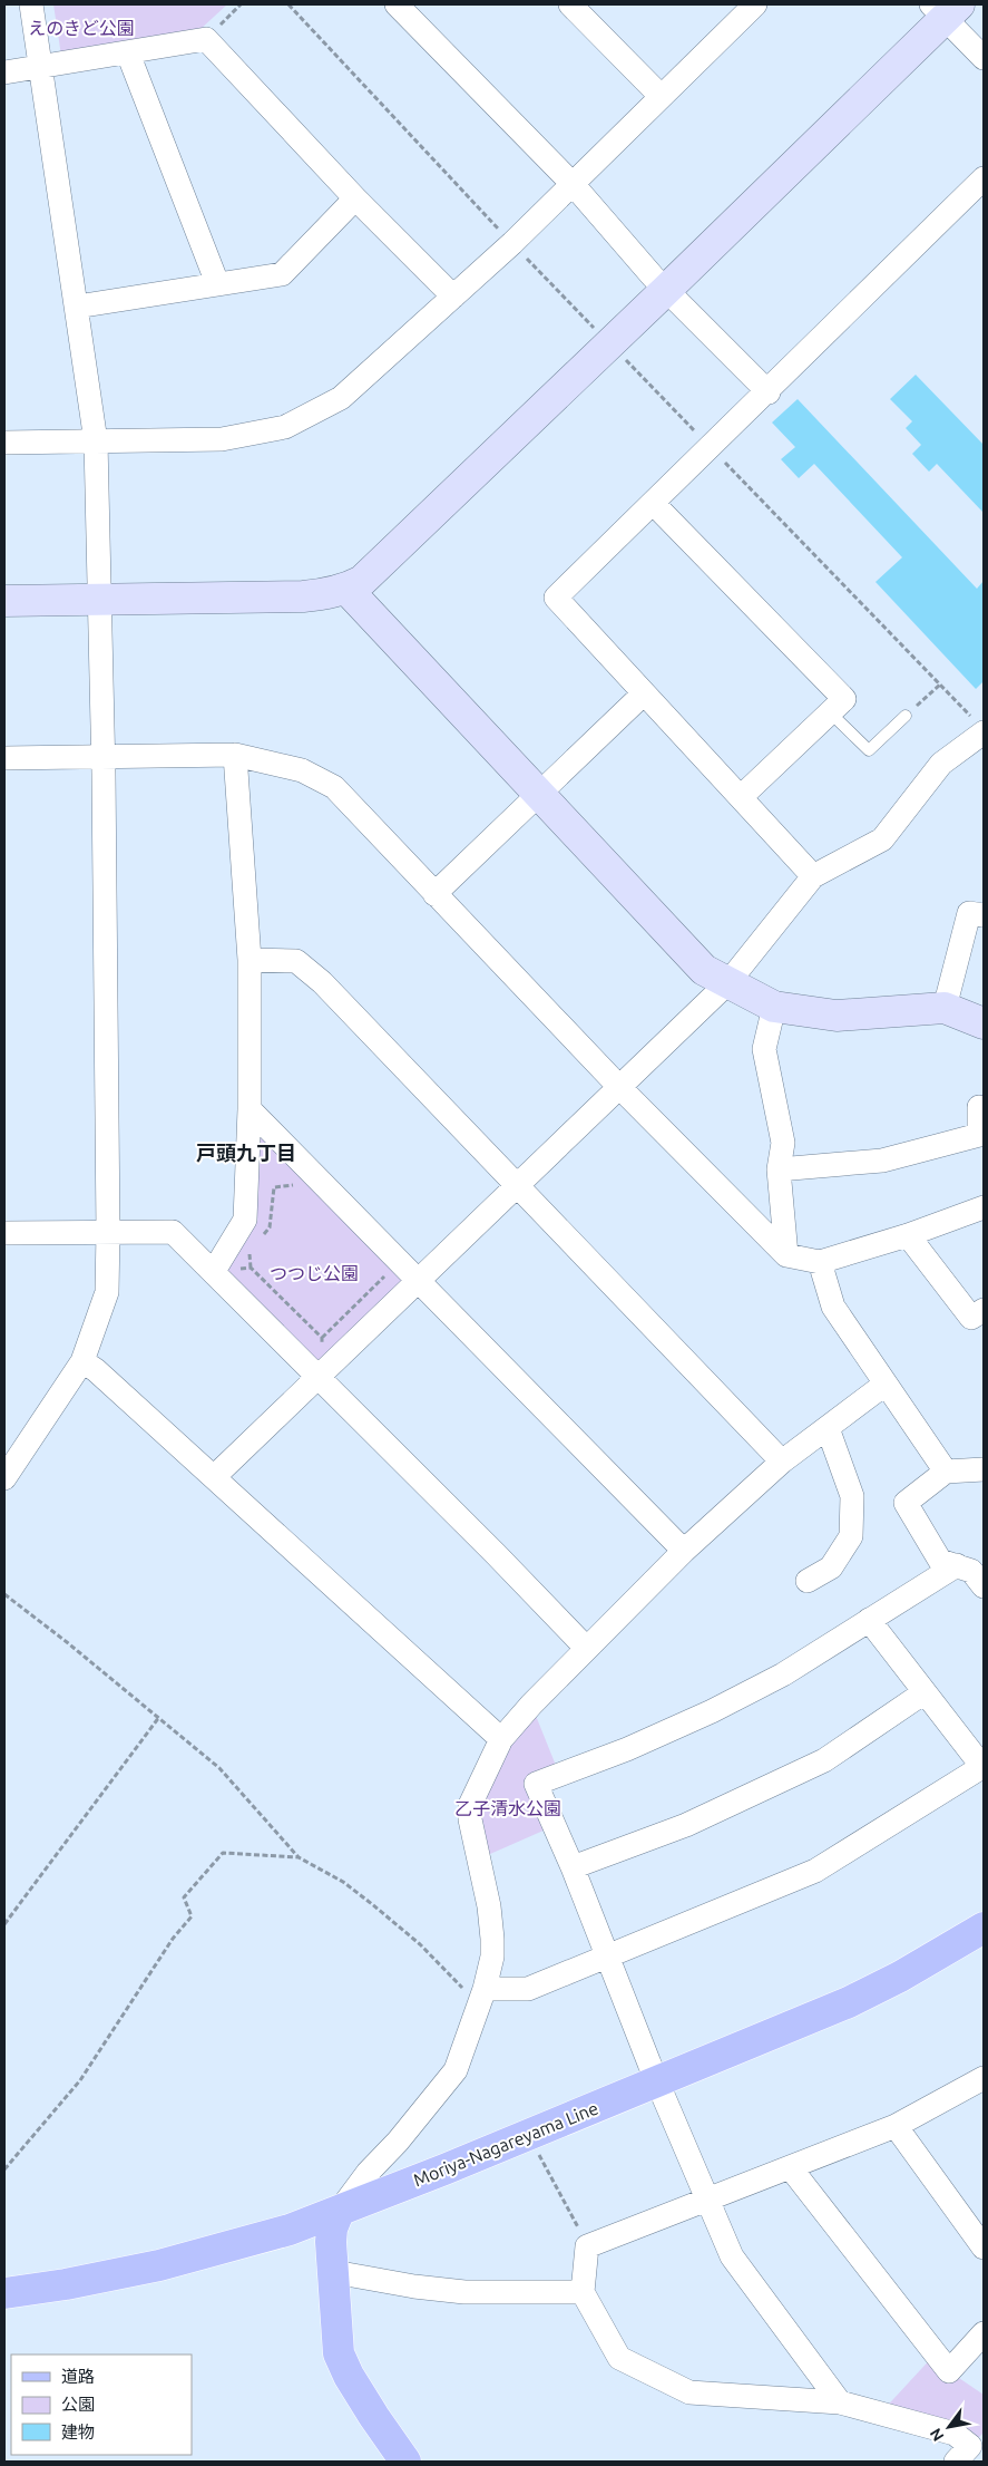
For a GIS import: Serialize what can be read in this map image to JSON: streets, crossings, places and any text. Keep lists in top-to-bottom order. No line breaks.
{"streets":{"main road":["Moriya-Nagareyama Line"]},"districts":["戸頭九丁目"],"parks":["えのきど公園","つつじ公園","乙子清水公園"],"legend":["道路","公園","建物"],"north":"bottom left"}
